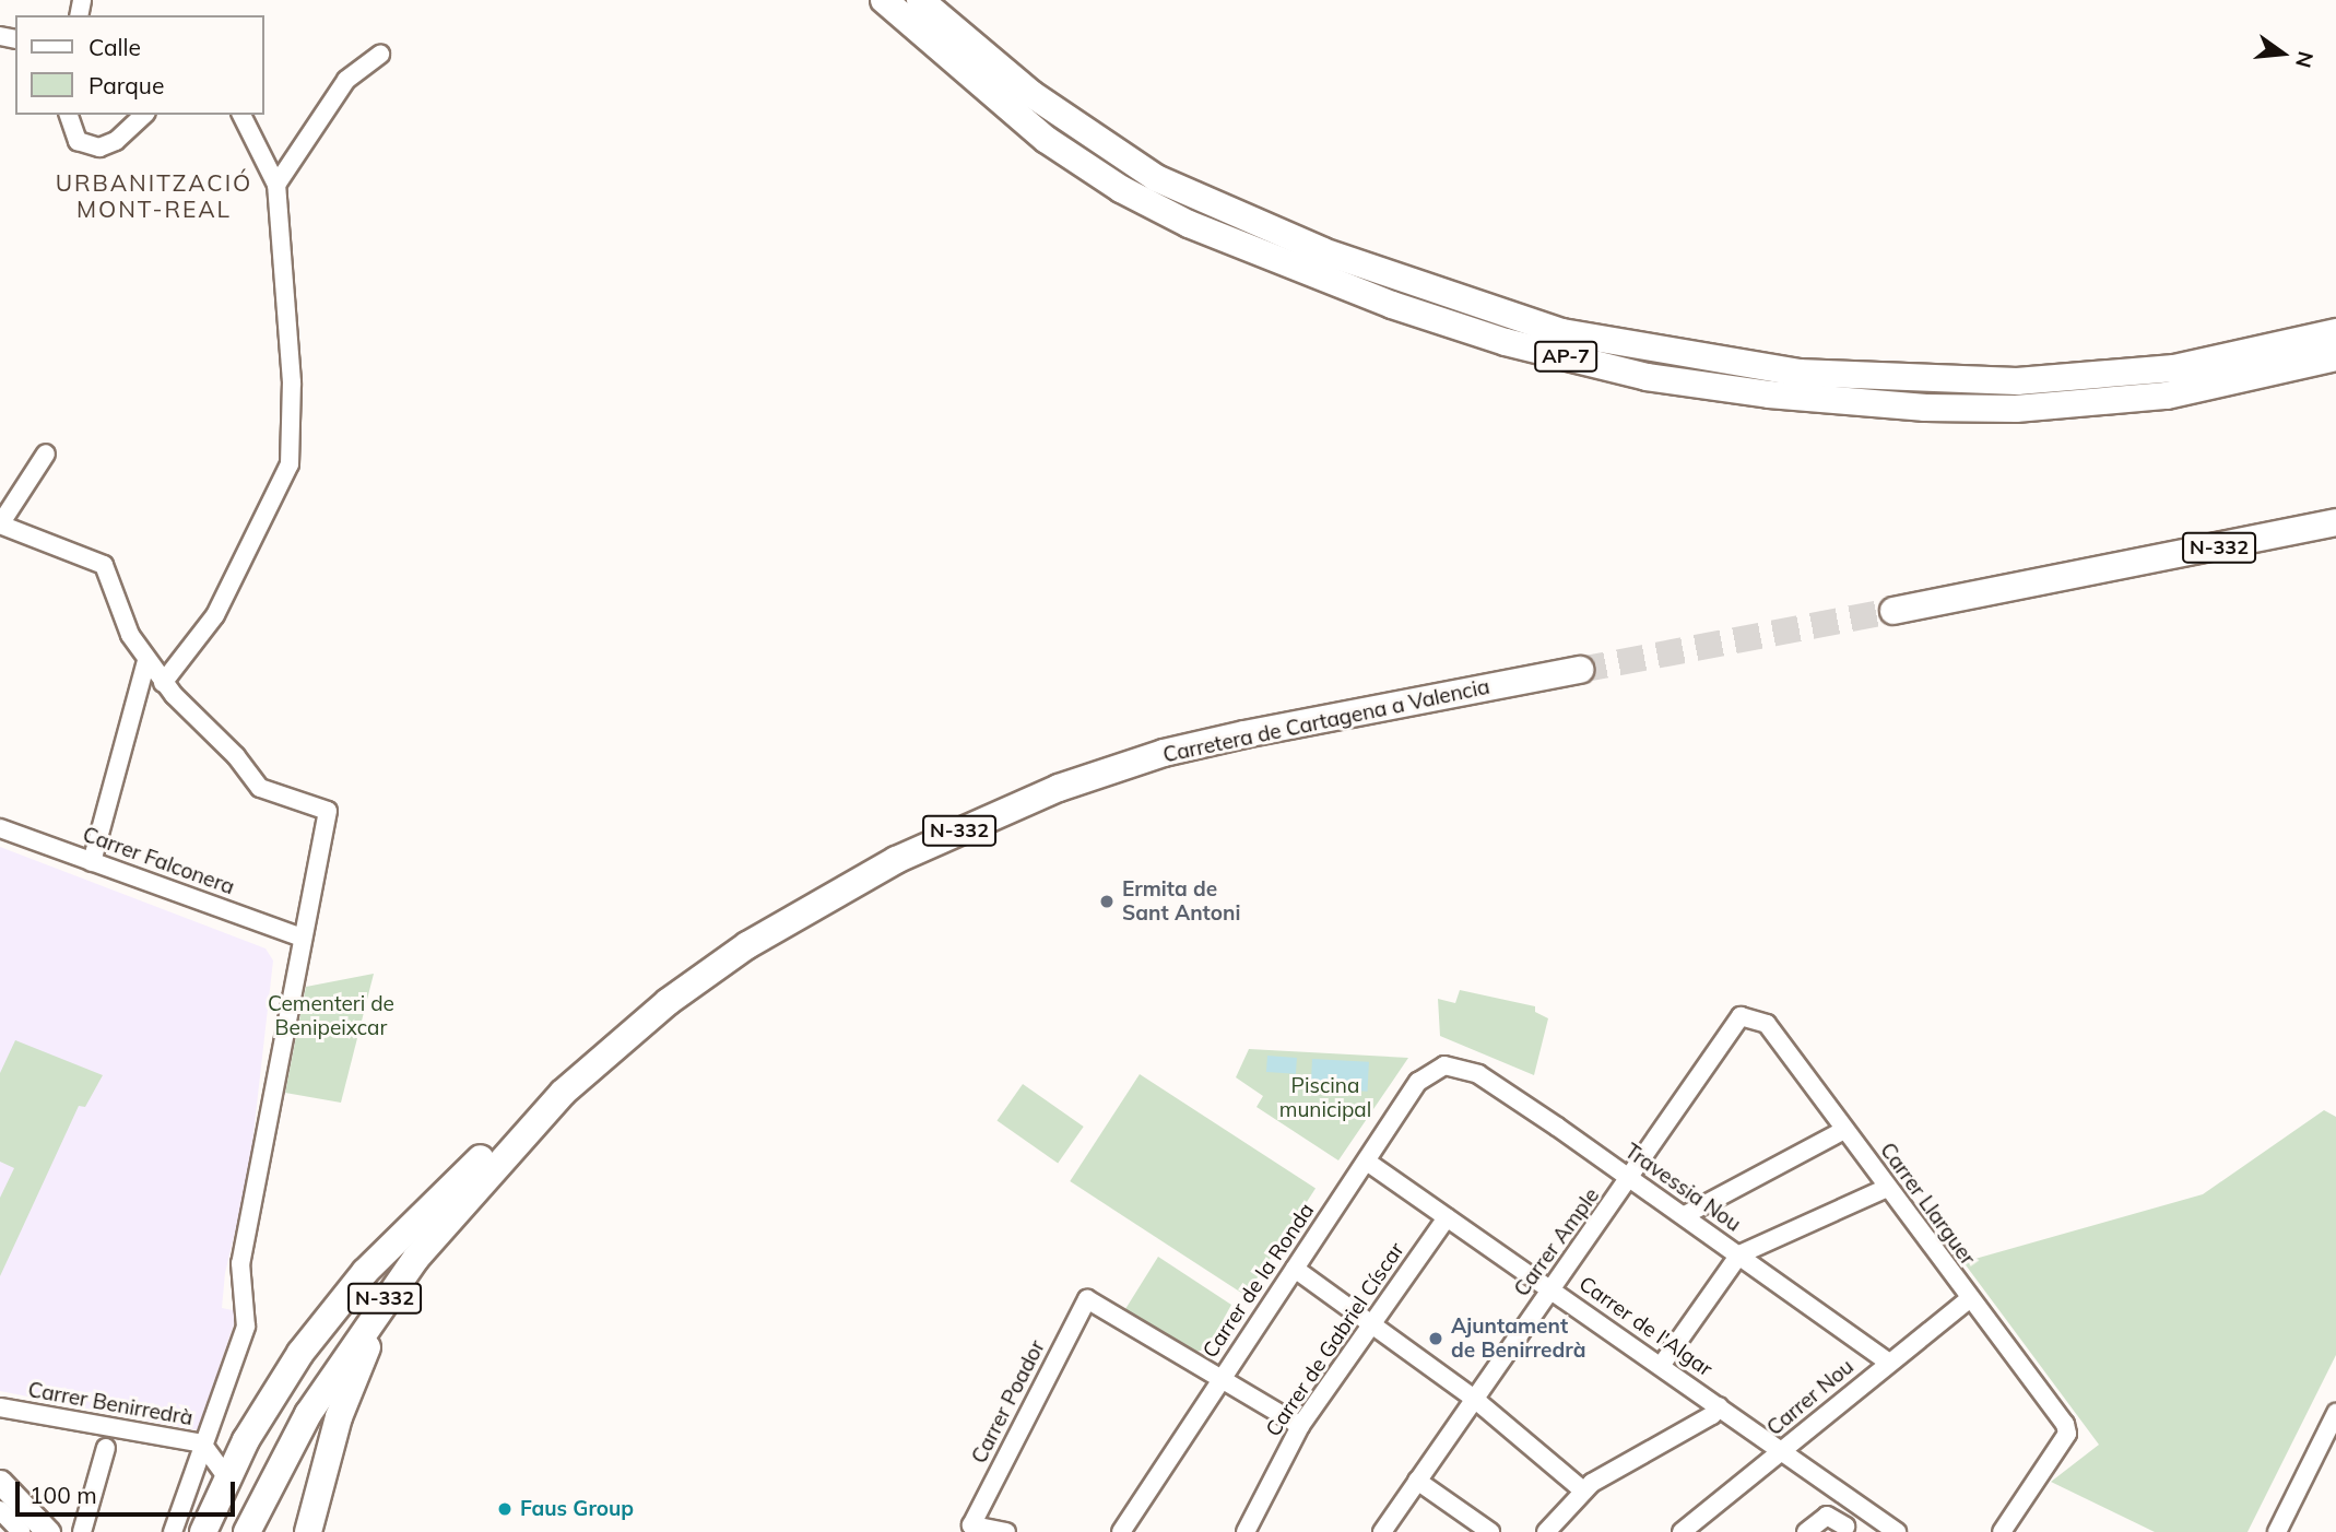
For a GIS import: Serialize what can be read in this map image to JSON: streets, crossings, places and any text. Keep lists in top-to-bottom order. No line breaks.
{"streets":{"highway":["AP-7","N-332","Carretera de Cartagena a Valencia"],"street":["Carrer Falconera","Travessia Nou","Carrer Llarguer","Carrer Ample","Carrer de la Ronda","Carrer de l'Algar","Carrer de Gabriel Císcar","Carrer Nou","Carrer Poador","Carrer Benirredrà"]},"crossings":[["Travessia Nou","Carrer Ample"],["Travessia Nou","Carrer de la Ronda"],["Travessia Nou","Carrer Nou"],["Carrer Llarguer","Carrer Ample"],["Carrer Llarguer","Carrer Nou"],["Carrer Ample","Carrer de l'Algar"],["Carrer de la Ronda","Carrer de l'Algar"],["Carrer de la Ronda","Carrer Poador"],["Carrer de l'Algar","Carrer de Gabriel Císcar"],["Carrer de l'Algar","Carrer Nou"]],"districts":["URBANITZACIÓ MONT-REAL"],"parks":["Cementeri de Benipeixcar","Piscina municipal"],"places":["Ermita de Sant Antoni","Ajuntament de Benirredrà","Faus Group"],"legend":["Calle","Parque"],"scale_bar":"100 m","north":"right"}
